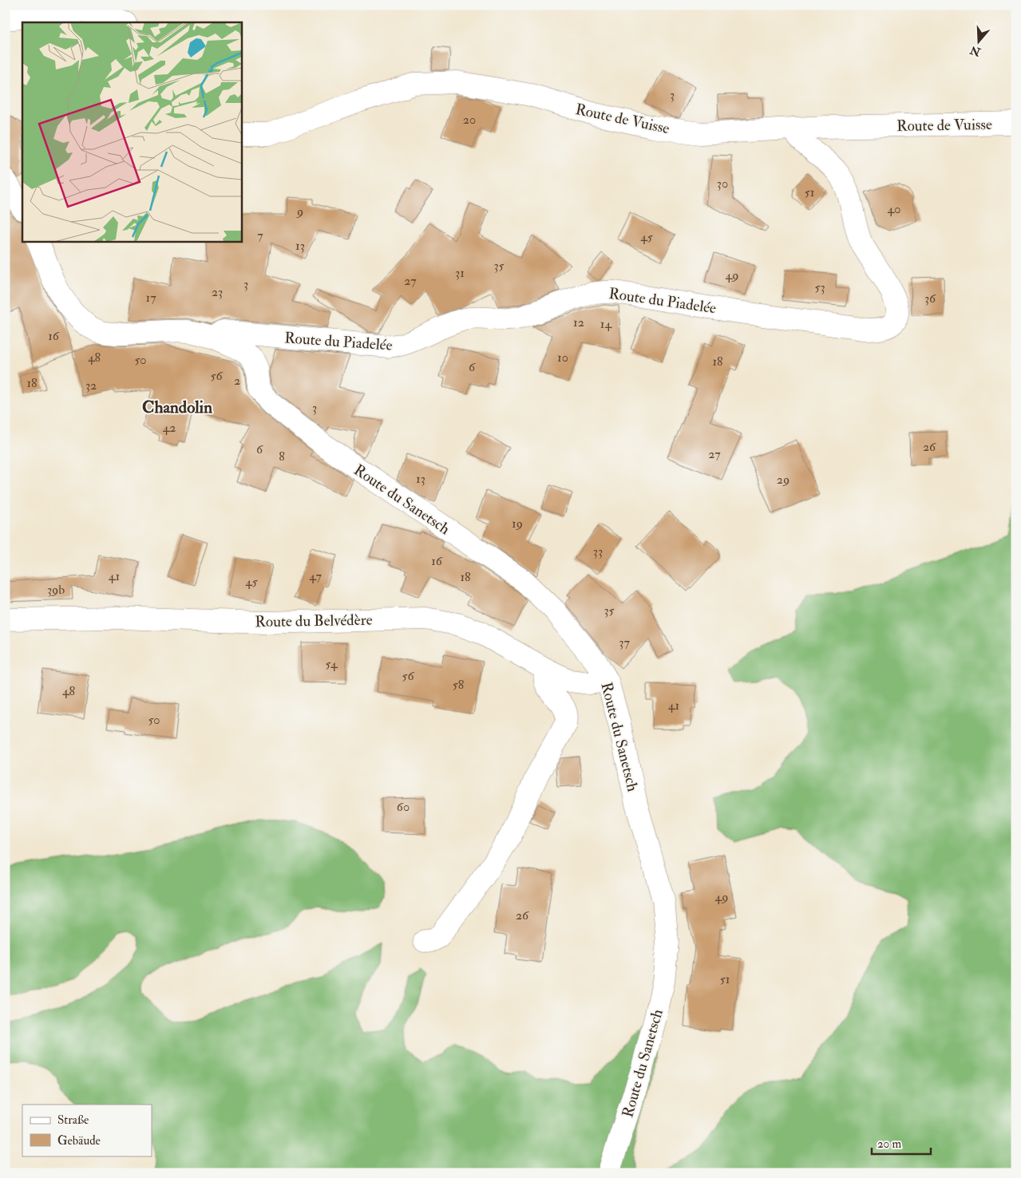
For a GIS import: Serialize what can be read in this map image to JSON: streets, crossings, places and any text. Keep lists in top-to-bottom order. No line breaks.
{"streets":{"street":["Route de Vuisse","Route du Piadelée","Route du Sanetsch","Route du Belvédère"]},"crossings":[["Route de Vuisse","Route du Piadelée"],["Route du Piadelée","Route du Sanetsch"],["Route du Sanetsch","Route du Belvédère"]],"districts":["Chandolin"],"house_numbers":["3","20","30","51","40","9","7","45","13","35","31","49","27","3","53","23","17","36","12","14","16","48","10","50","18","6","56","2","18","32","3","42","26","6","27","8","13","29","19","33","16","41","47","18","45","39b","35","37","54","56","58","48","41","50","60","49","26","51"],"legend":["Straße","Gebäude"],"scale_bar":"20 m","north":"bottom"}
